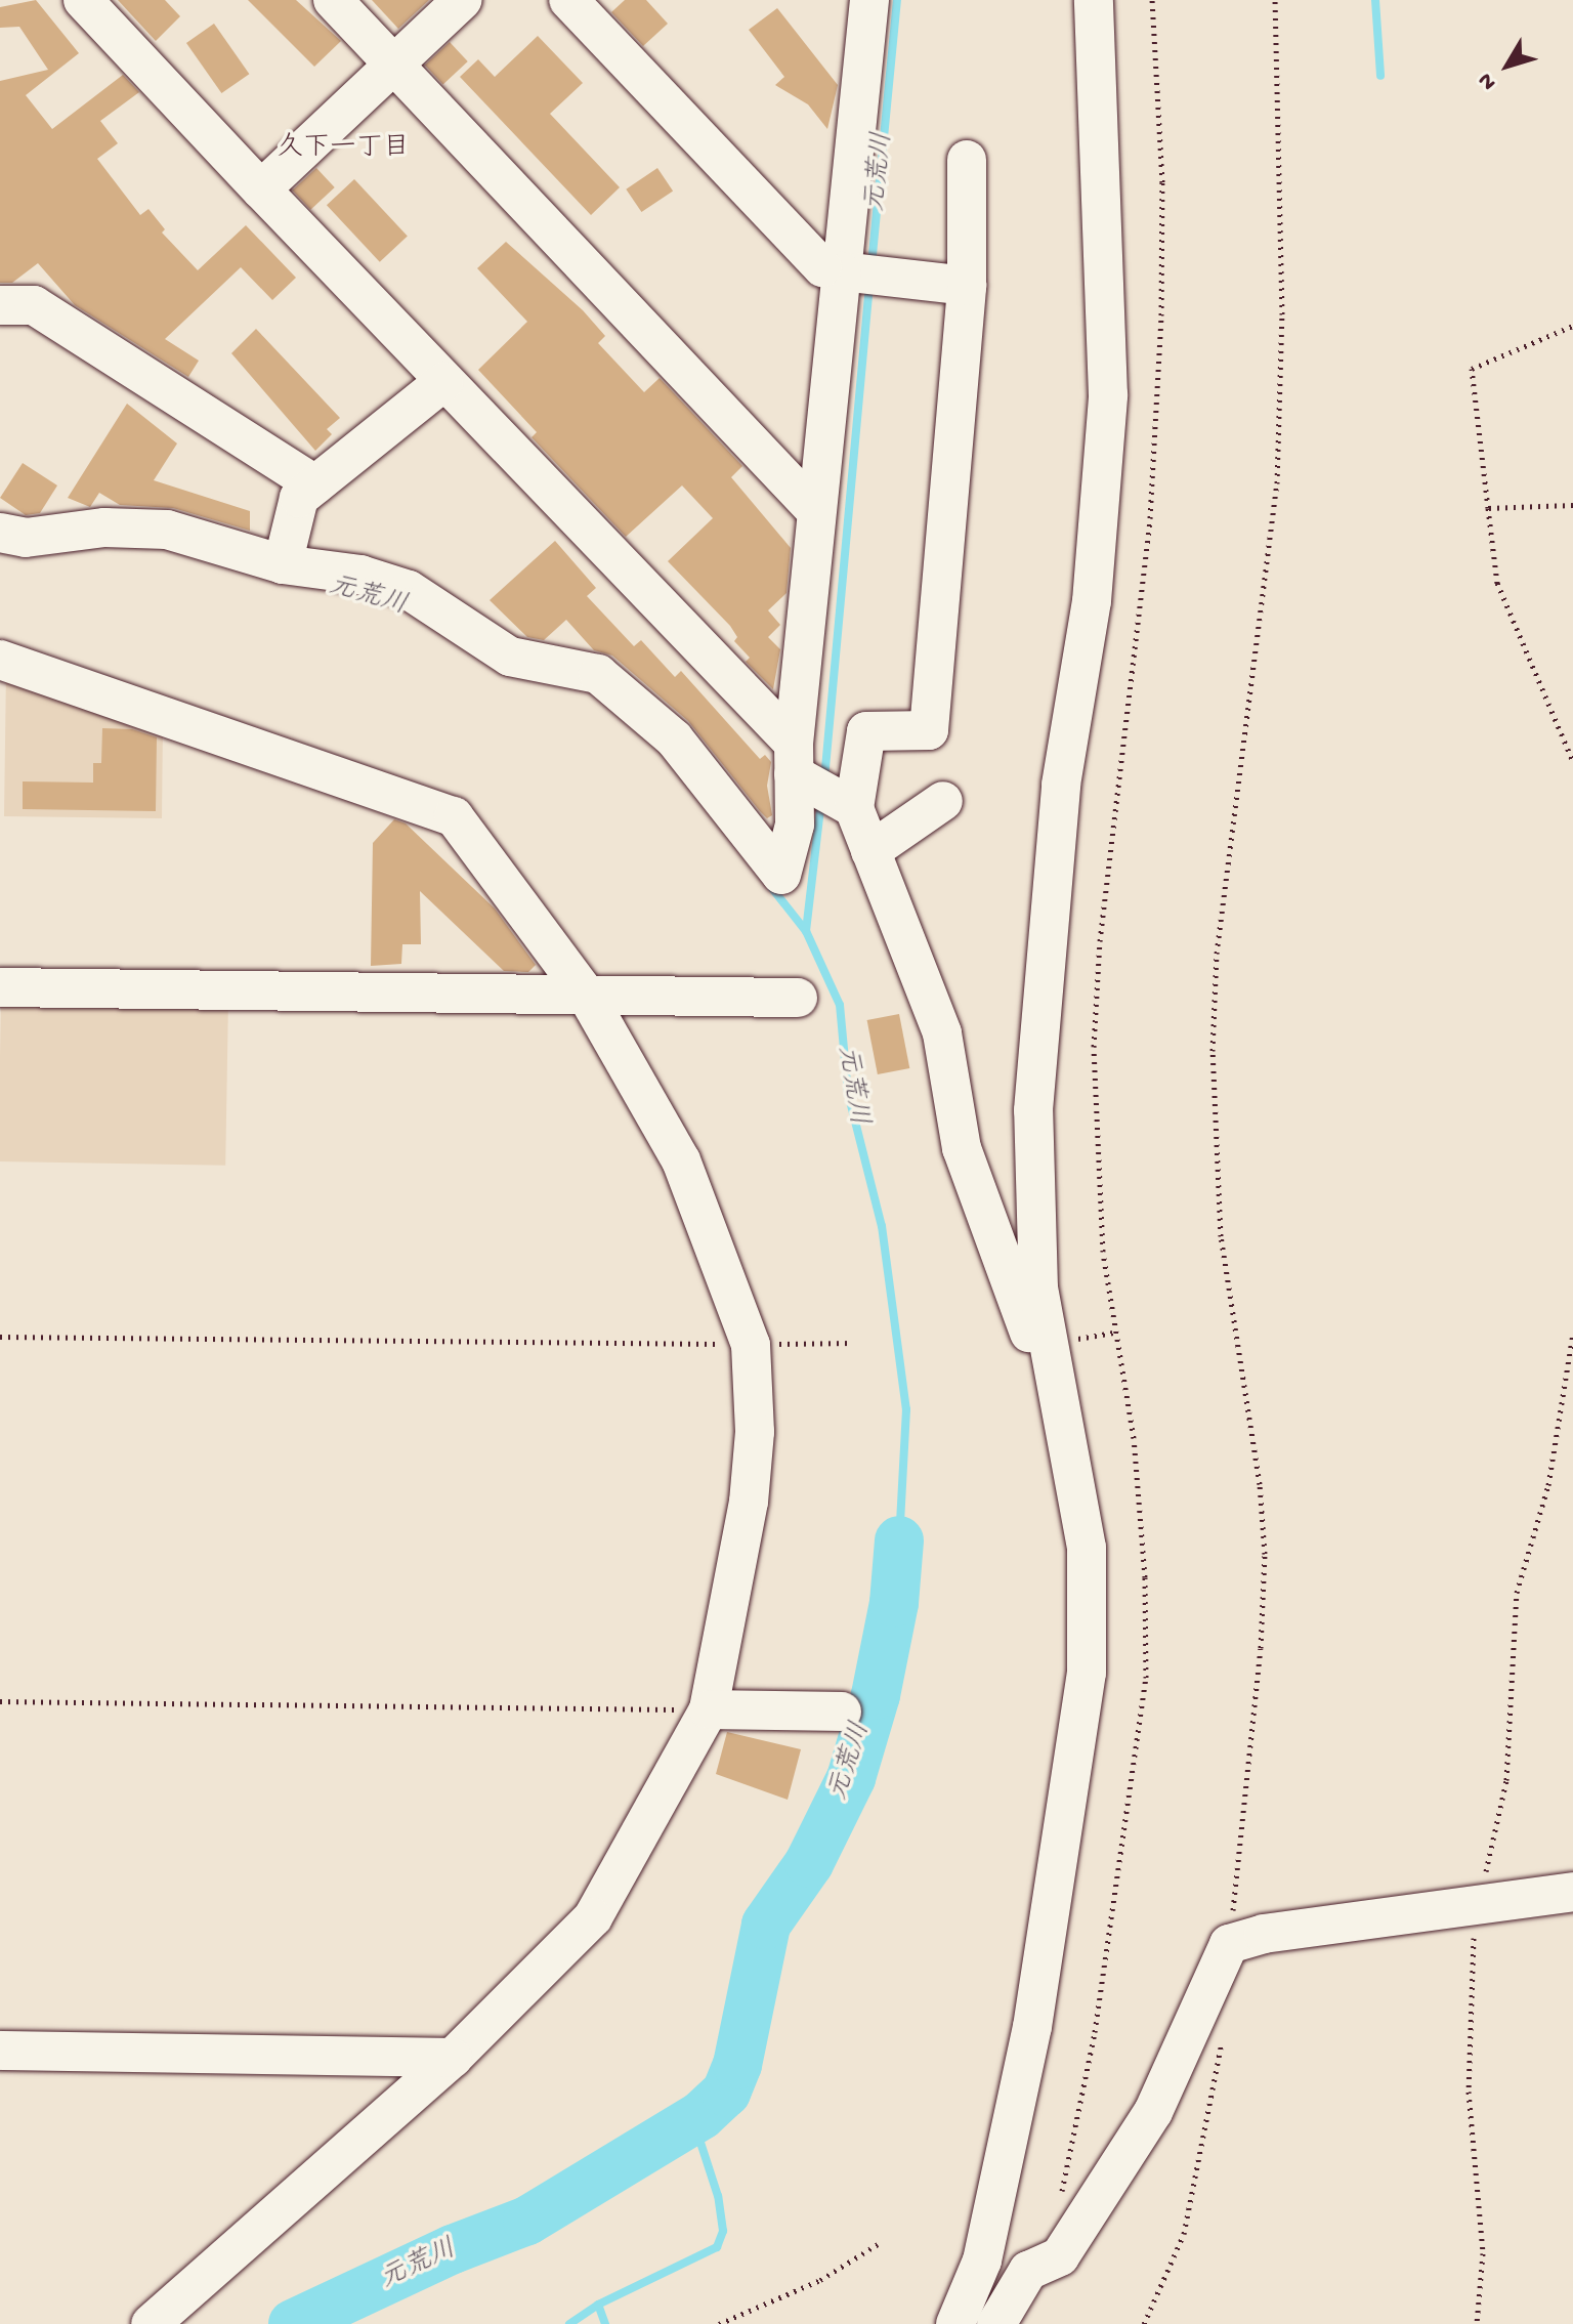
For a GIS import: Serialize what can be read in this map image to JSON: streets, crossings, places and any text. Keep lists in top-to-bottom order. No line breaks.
{"districts":["久下一丁目"],"water":["元荒川"],"north":"bottom left"}
